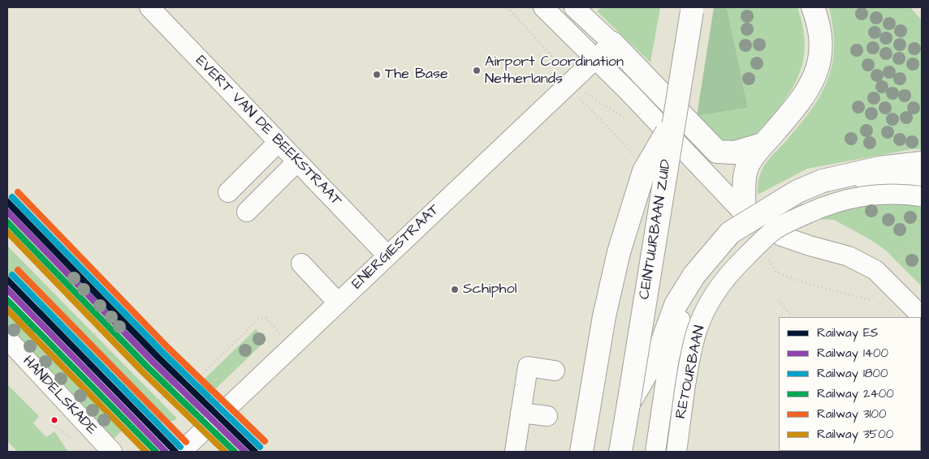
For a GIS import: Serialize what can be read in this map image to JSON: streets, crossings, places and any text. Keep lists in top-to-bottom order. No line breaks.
{"streets":{"main road":["CEINTUURBAAN ZUID"],"street":["EVERT VAN DE BEEKSTRAAT","ENERGIESTRAAT","RETOURBAAN","HANDELSKADE"]},"crossings":[["EVERT VAN DE BEEKSTRAAT","ENERGIESTRAAT"]],"places":["Airport Coordination Netherlands","The Base","Schiphol"],"lines":["rail line 3100","rail line 1800","rail line ES","rail line 1400","rail line 2400","rail line 3500"],"legend":["Railway ES","Railway 1400","Railway 1800","Railway 2400","Railway 3100","Railway 3500"]}
